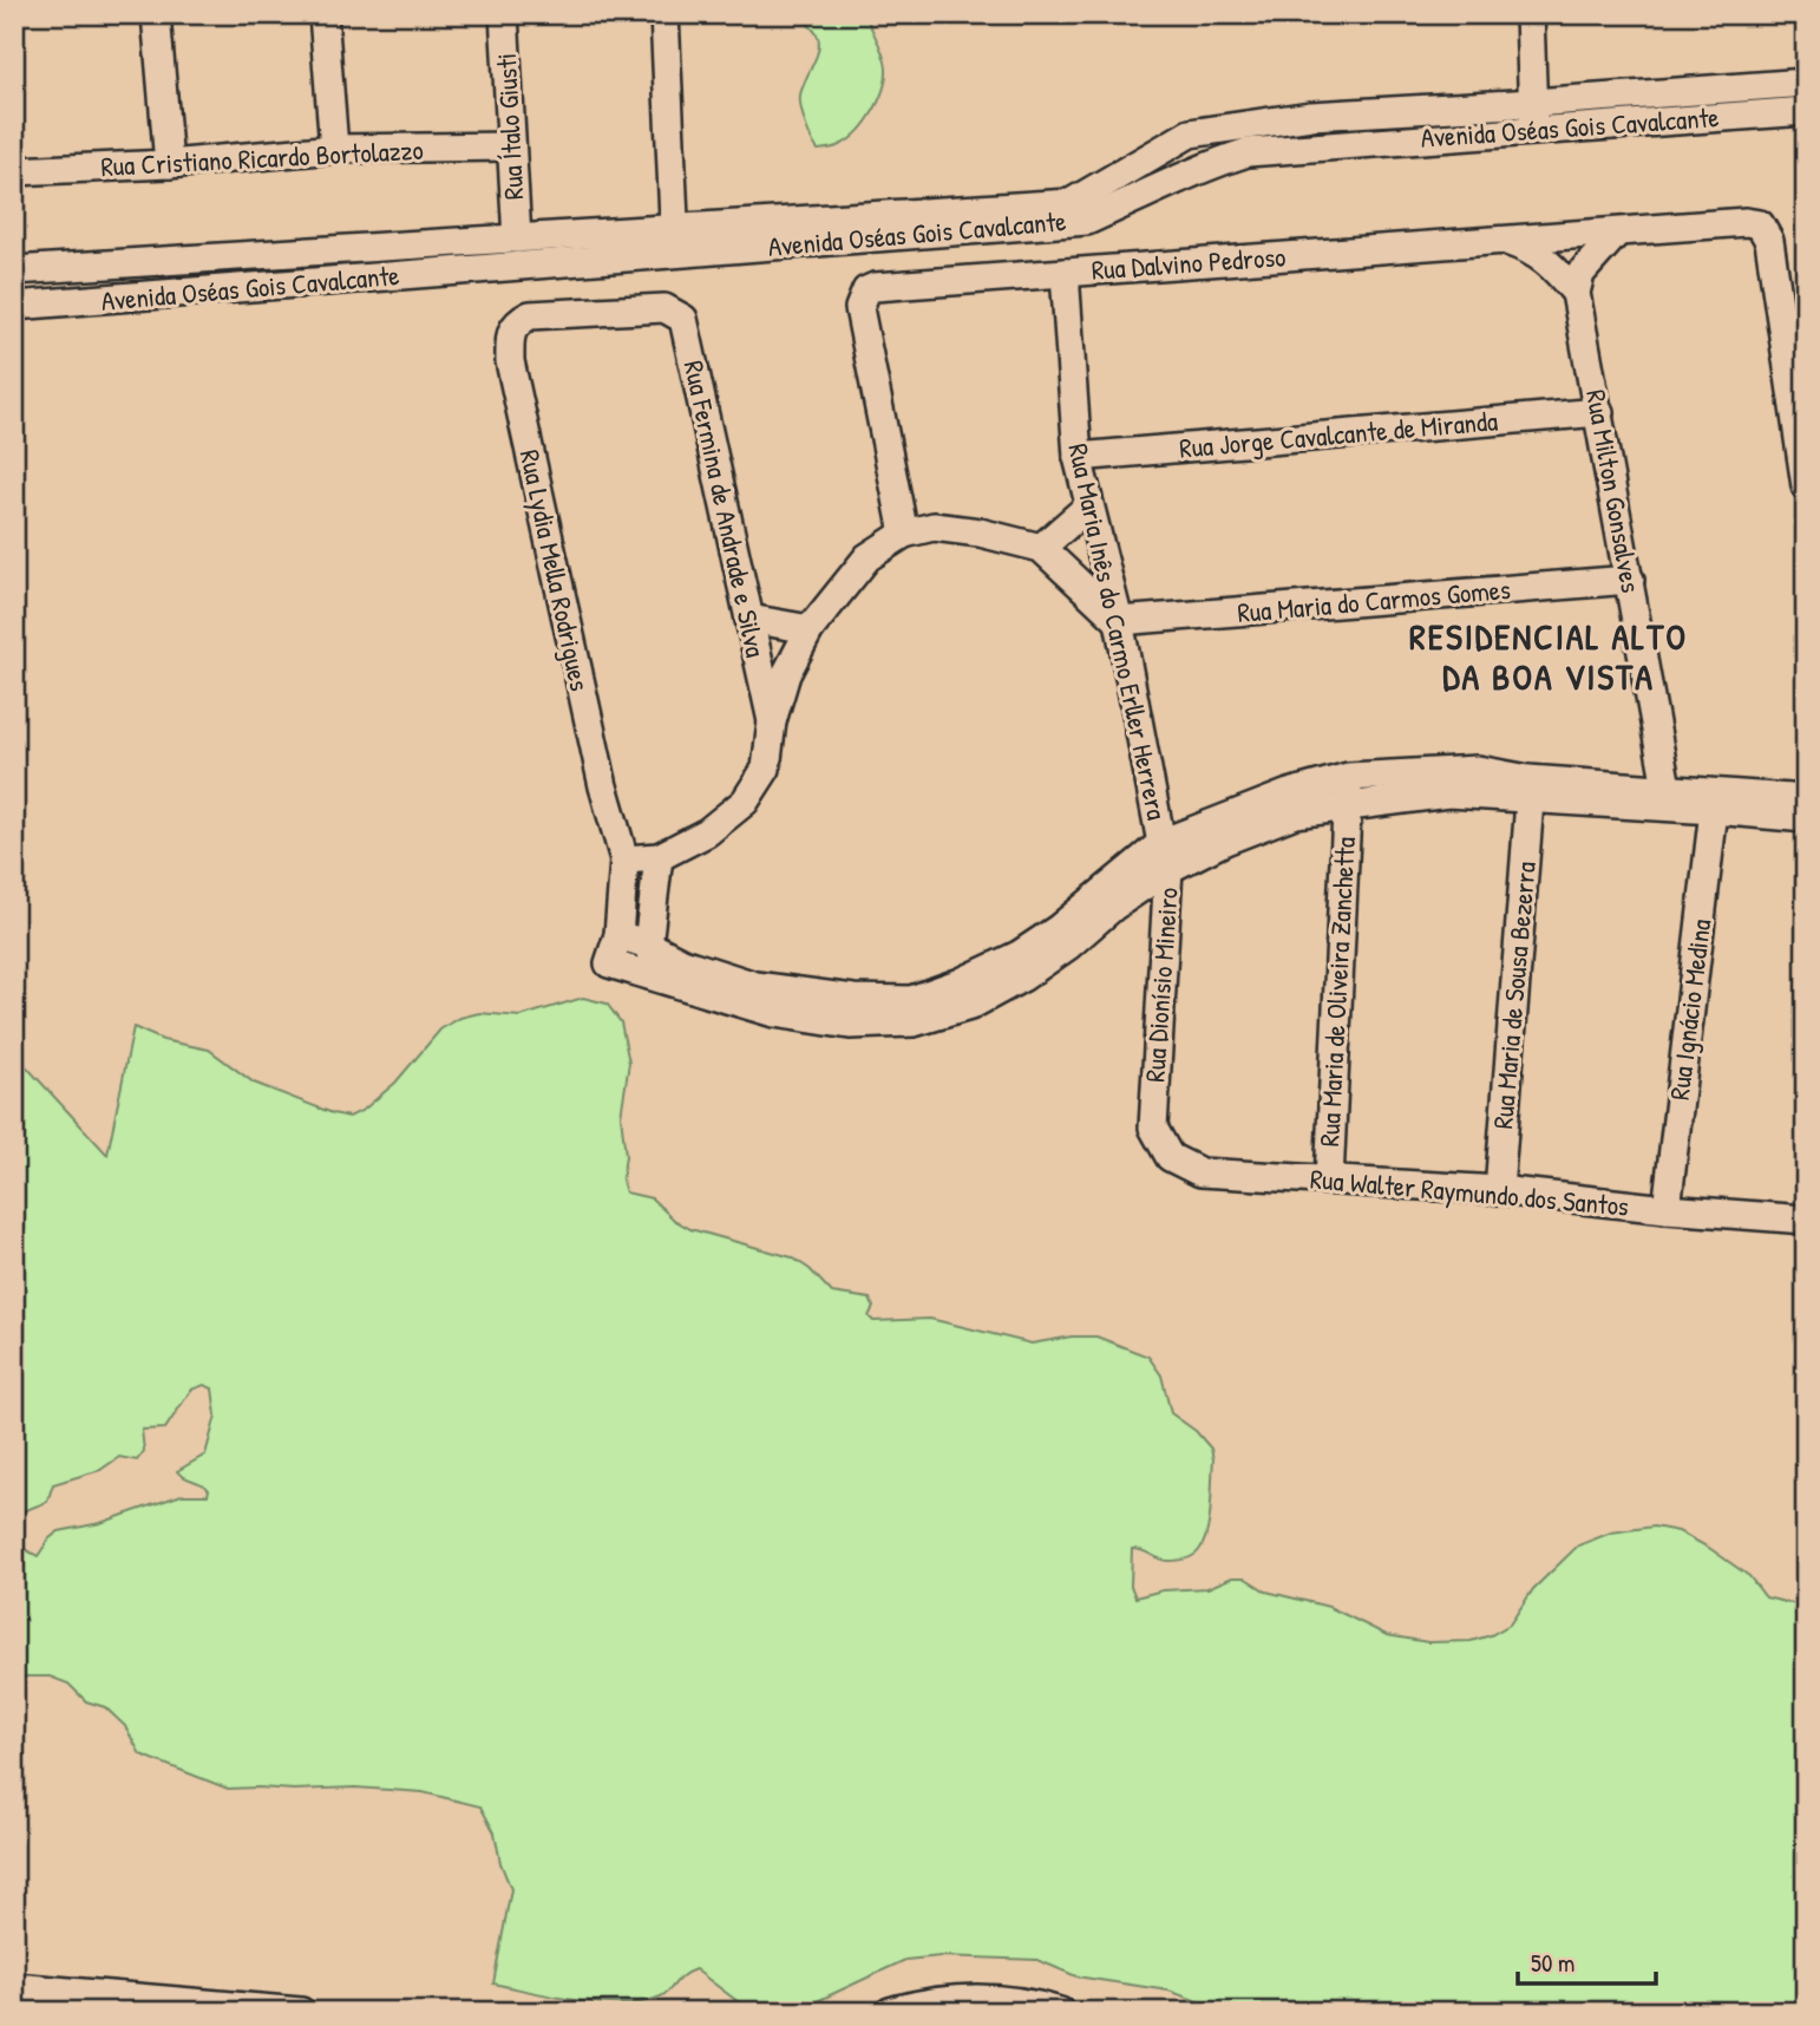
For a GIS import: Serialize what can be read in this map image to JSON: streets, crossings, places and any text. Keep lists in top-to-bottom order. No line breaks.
{"streets":{"street":["Rua Ítalo Giusti","Avenida Oséas Gois Cavalcante","Rua Cristiano Ricardo Bortolazzo","Rua Dalvino Pedroso","Rua Jorge Cavalcante de Miranda","Rua Milton Gonsalves","Rua Fermina de Andrade e Silva","Rua Lydia Mella Rodrigues","Rua Maria do Carmos Gomes","Rua Maria Inês do Carmo Erller Herrera","Rua Dionísio Mineiro","Rua Maria de Oliveira Zanchetta","Rua Maria de Sousa Bezerra","Rua Ignácio Medina","Rua Walter Raymundo dos Santos"]},"crossings":[["Rua Ítalo Giusti","Avenida Oséas Gois Cavalcante"],["Rua Ítalo Giusti","Rua Cristiano Ricardo Bortolazzo"],["Rua Dalvino Pedroso","Rua Maria Inês do Carmo Erller Herrera"],["Rua Jorge Cavalcante de Miranda","Rua Milton Gonsalves"],["Rua Jorge Cavalcante de Miranda","Rua Maria Inês do Carmo Erller Herrera"],["Rua Milton Gonsalves","Rua Maria do Carmos Gomes"],["Rua Fermina de Andrade e Silva","Rua Lydia Mella Rodrigues"],["Rua Maria do Carmos Gomes","Rua Maria Inês do Carmo Erller Herrera"],["Rua Maria Inês do Carmo Erller Herrera","Rua Dionísio Mineiro"],["Rua Dionísio Mineiro","Rua Walter Raymundo dos Santos"],["Rua Maria de Oliveira Zanchetta","Rua Walter Raymundo dos Santos"],["Rua Maria de Sousa Bezerra","Rua Walter Raymundo dos Santos"],["Rua Ignácio Medina","Rua Walter Raymundo dos Santos"]],"districts":["RESIDENCIAL ALTO DA BOA VISTA"],"scale_bar":"50 m"}
